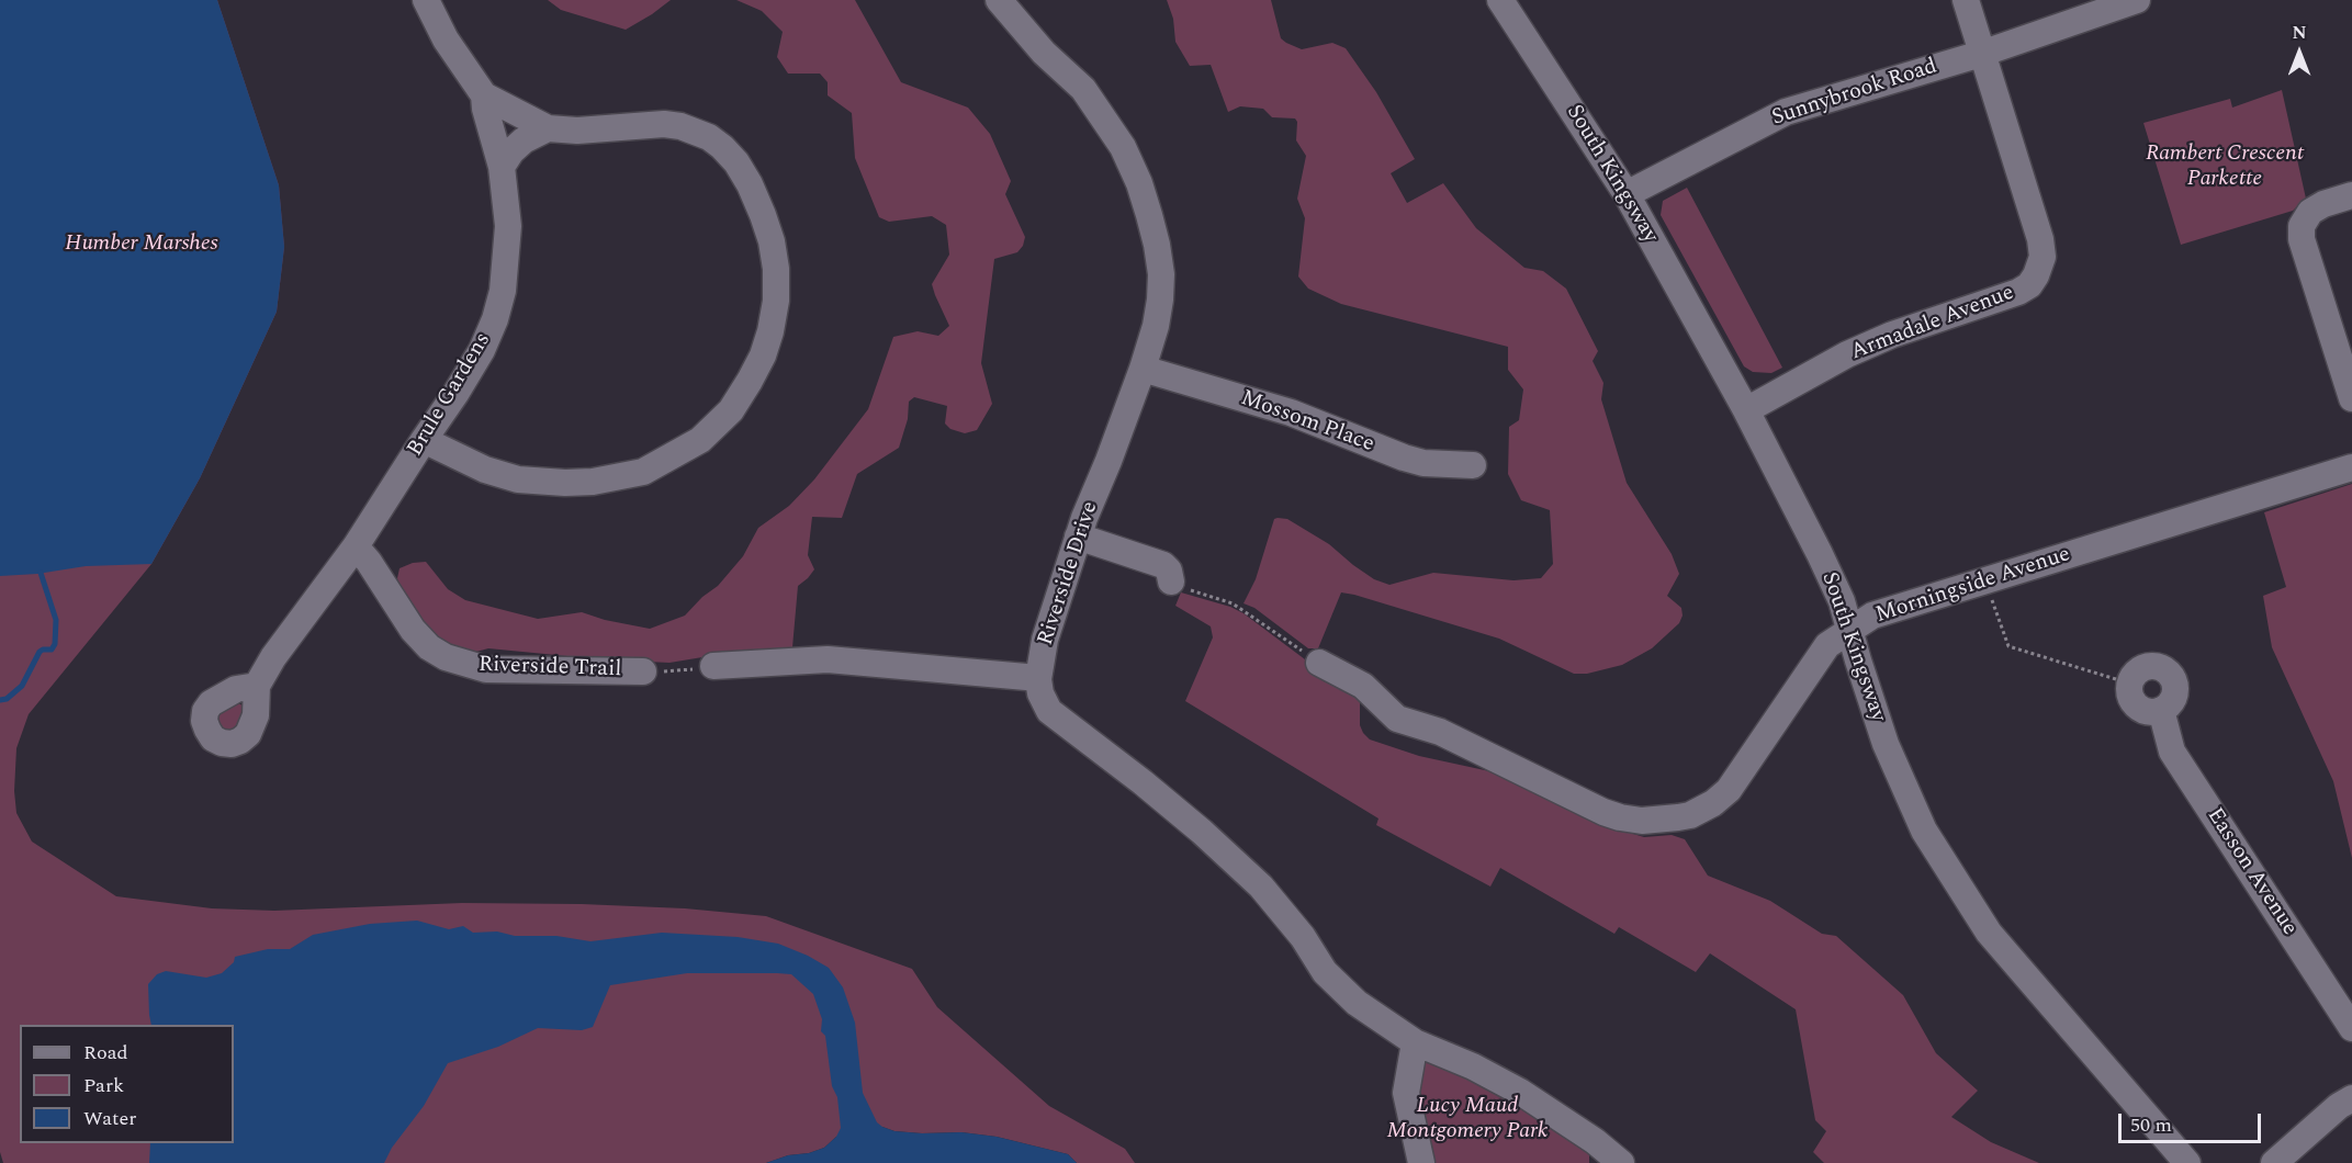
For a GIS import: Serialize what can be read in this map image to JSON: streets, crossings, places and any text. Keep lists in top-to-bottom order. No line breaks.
{"streets":{"street":["Sunnybrook Road","South Kingsway","Armadale Avenue","Brule Gardens","Mossom Place","Riverside Drive","Morningside Avenue","Riverside Trail","Easson Avenue"]},"crossings":[["Sunnybrook Road","South Kingsway"],["Sunnybrook Road","Armadale Avenue"],["South Kingsway","Armadale Avenue"],["South Kingsway","Morningside Avenue"],["Brule Gardens","Riverside Trail"],["Mossom Place","Riverside Drive"]],"parks":["Rambert Crescent Parkette","Humber Marshes","Lucy Maud Montgomery Park"],"legend":["Road","Park","Water"],"scale_bar":"50 m","north":"top"}
